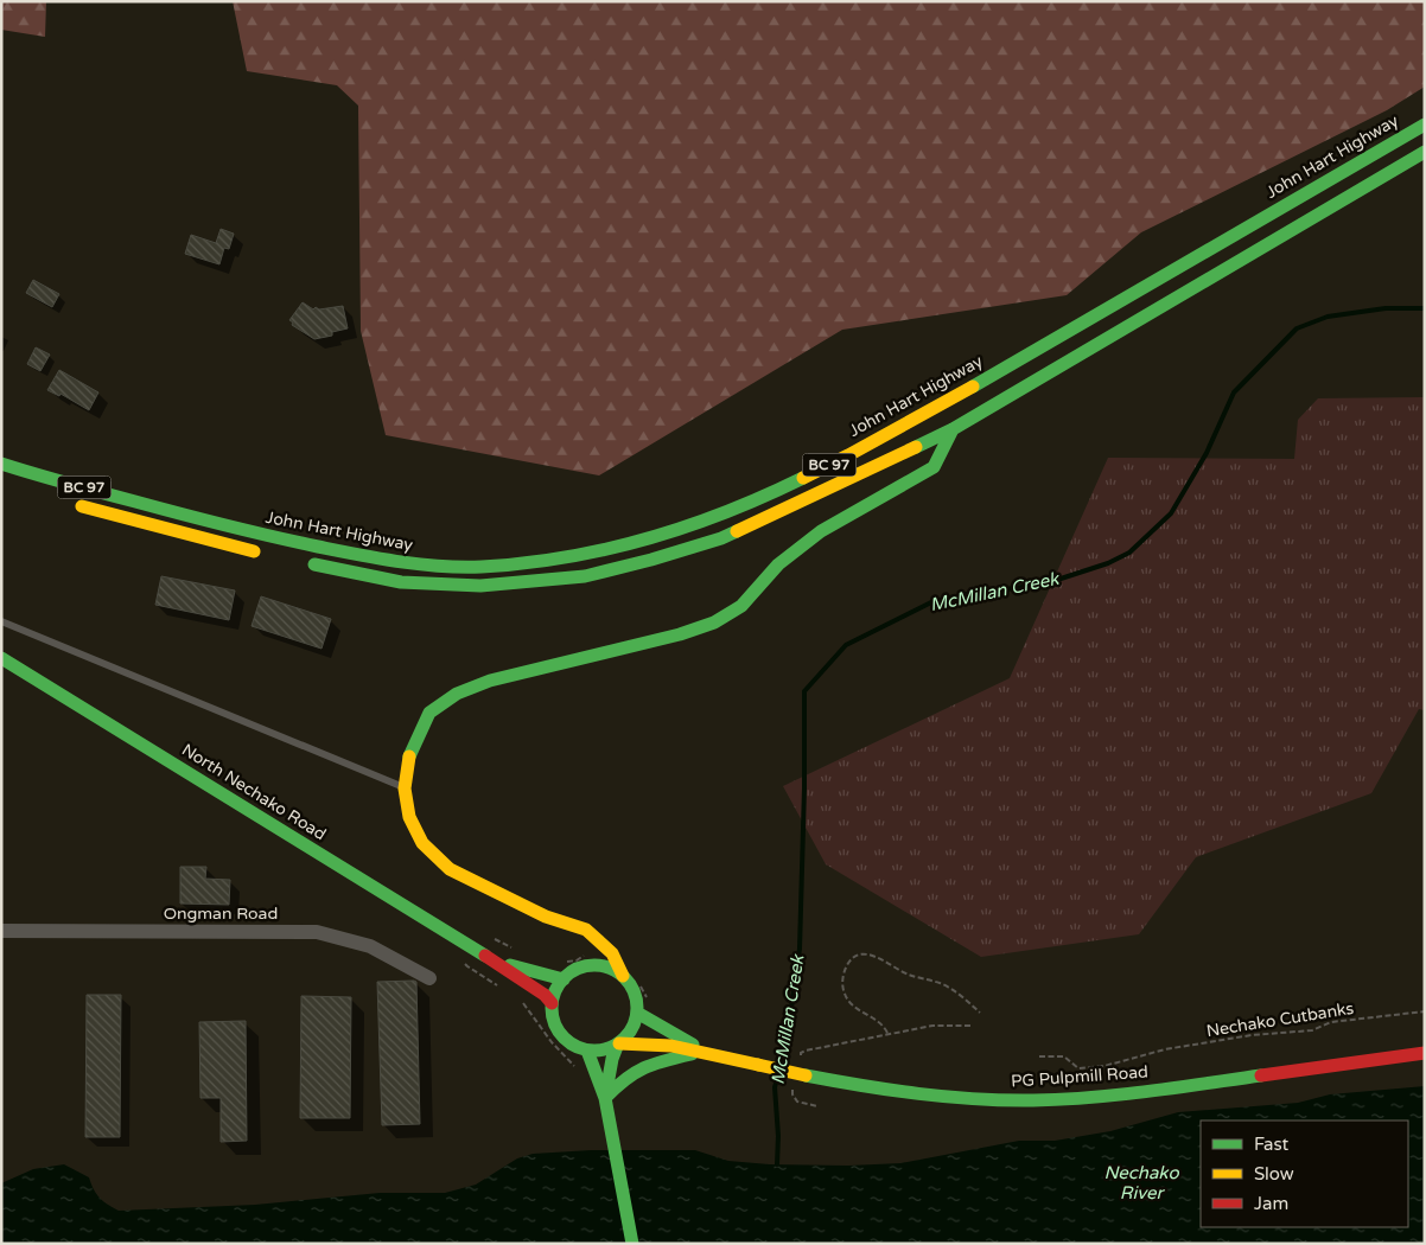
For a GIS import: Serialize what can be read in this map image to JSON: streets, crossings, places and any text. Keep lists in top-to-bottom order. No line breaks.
{"streets":{"main road":["John Hart Highway","BC 97","North Nechako Road","PG Pulpmill Road"],"street":["Ongman Road"],"path":["Nechako Cutbanks"]},"water":["McMillan Creek","Nechako River"],"legend":["Fast","Slow","Jam"]}
